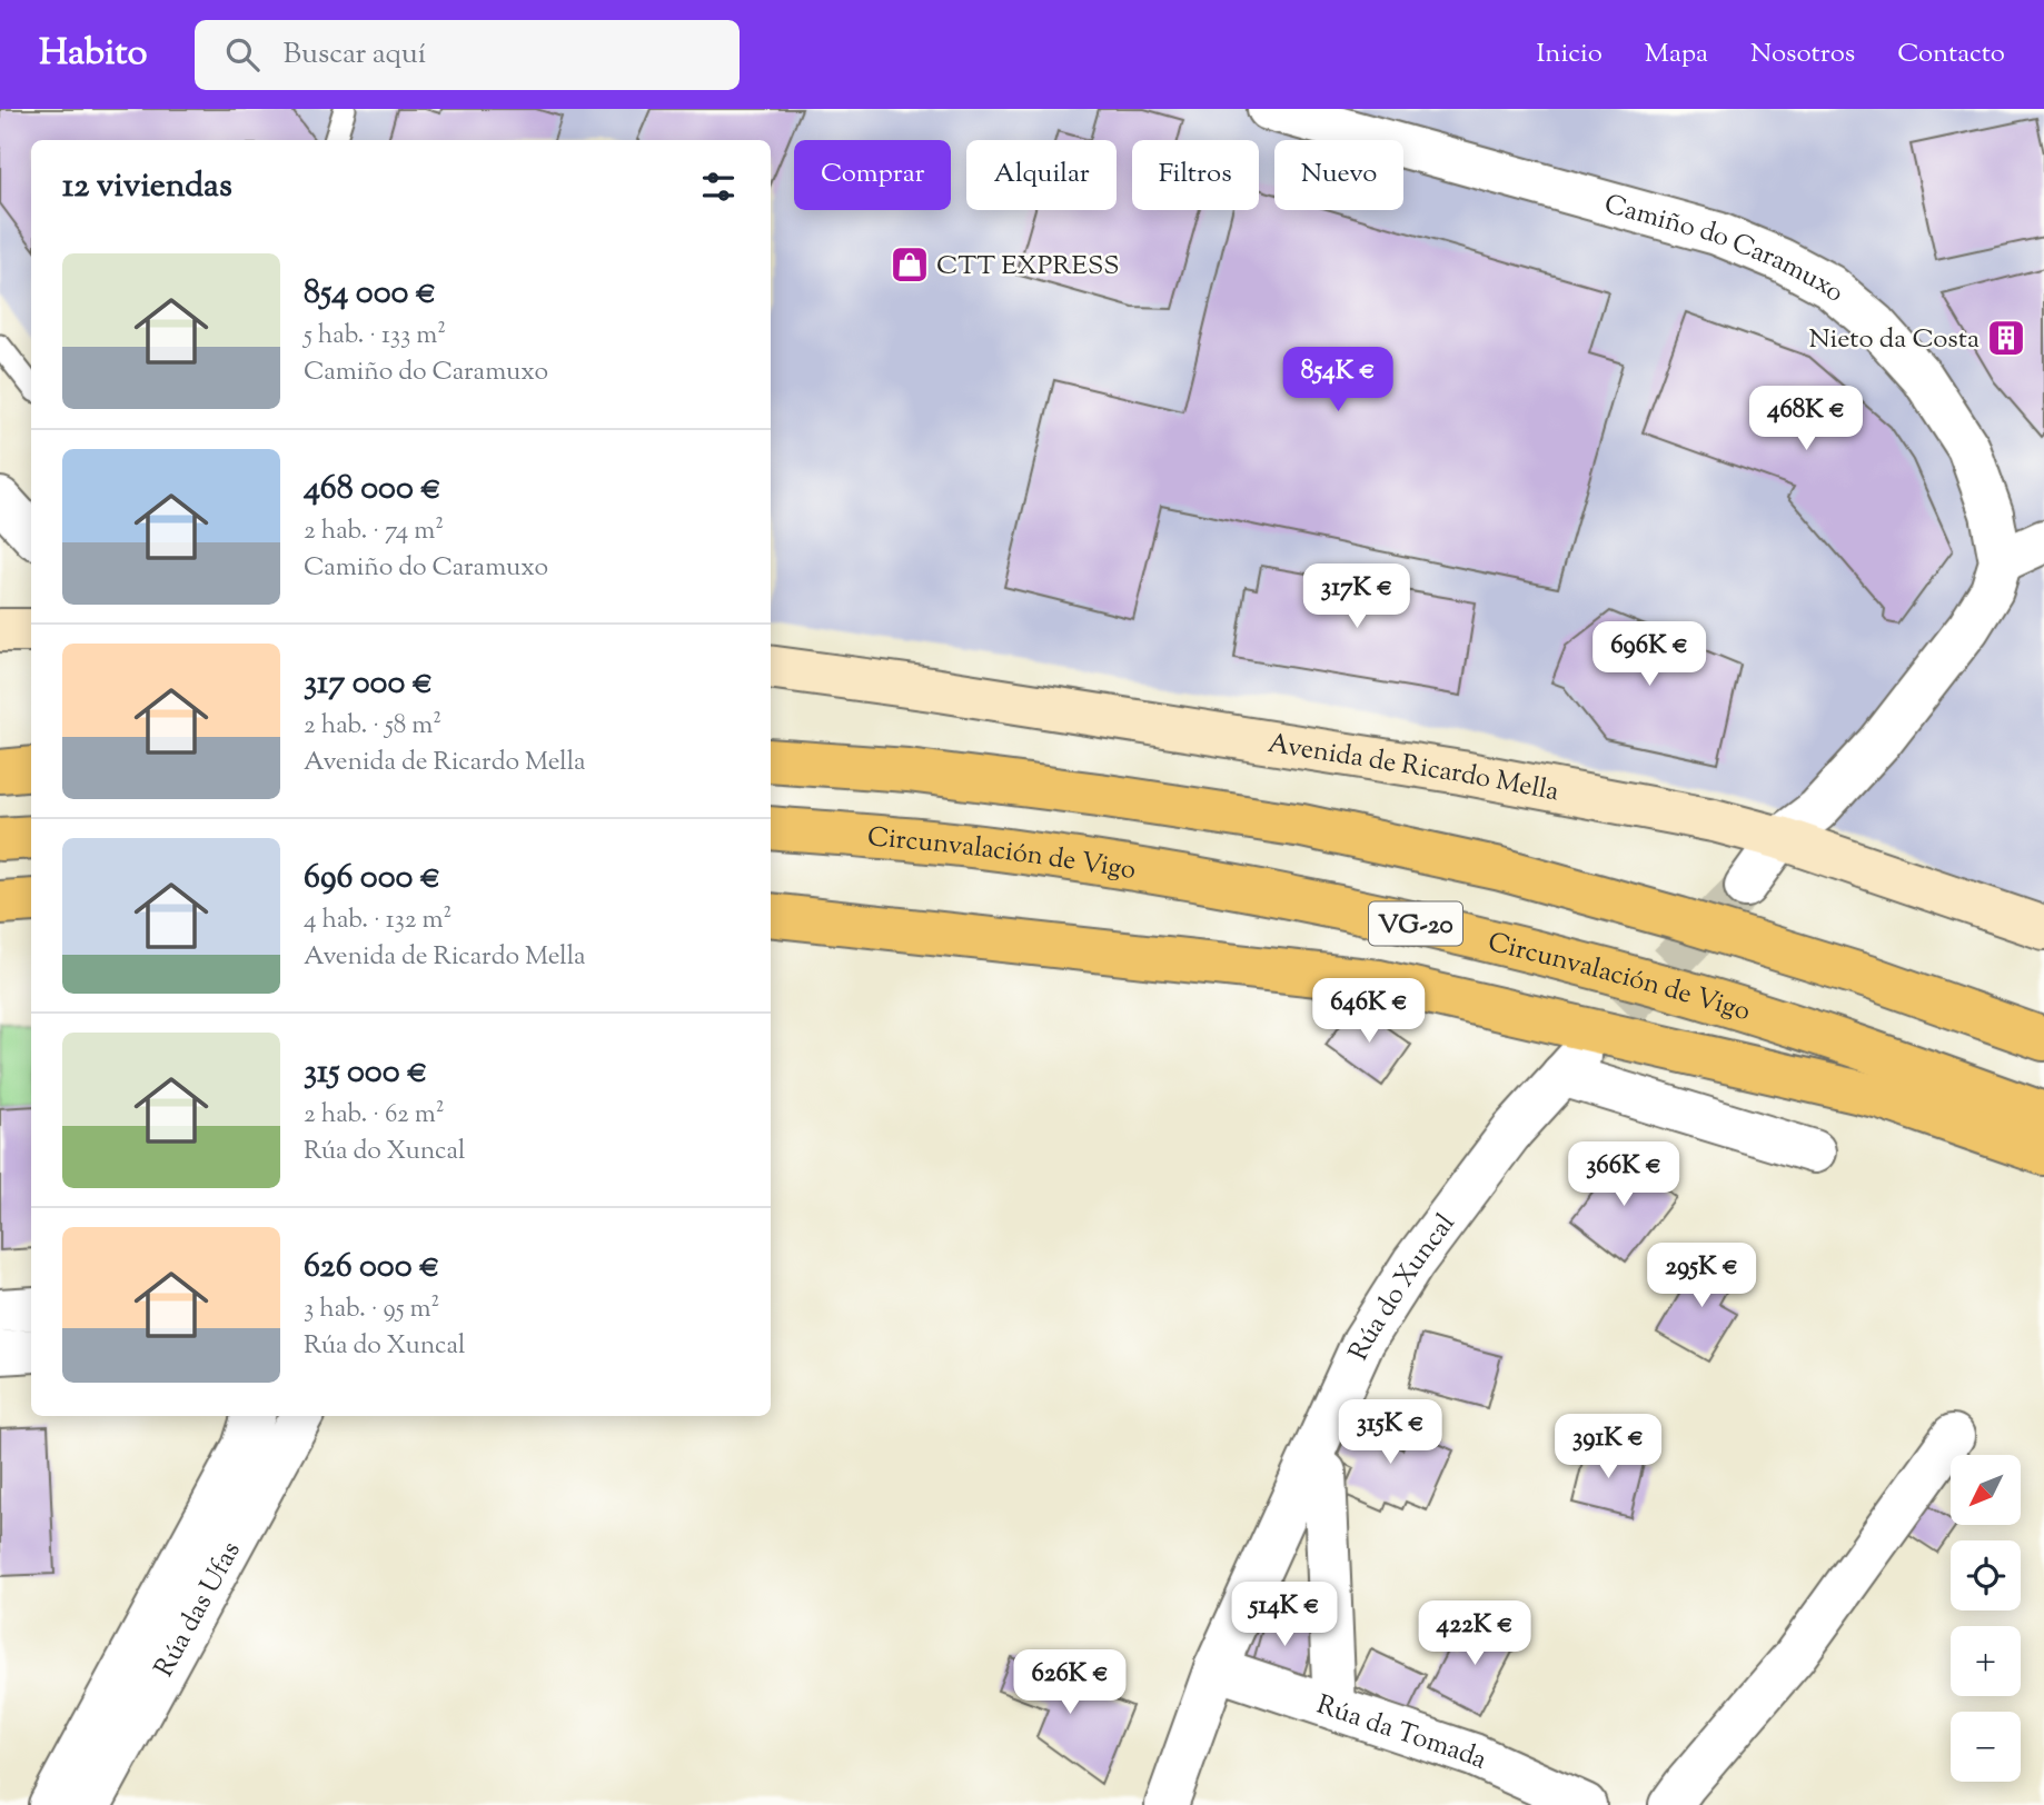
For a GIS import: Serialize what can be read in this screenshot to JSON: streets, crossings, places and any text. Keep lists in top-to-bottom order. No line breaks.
{"streets":{"highway":["Circunvalación de Vigo","VG-20"],"main road":["Avenida de Ricardo Mella"],"street":["Camiño do Caramuxo","Rúa do Xuncal","Rúa das Ufas","Rúa da Tomada"]},"crossings":[["Rúa do Xuncal","Rúa da Tomada"]],"places":{"shop":["CTT EXPRESS"],"building":["Nieto da Costa"]},"north":"bottom left","page":{"header":"Habito","search":"Buscar aquí","nav":["Inicio","Mapa","Nosotros","Contacto"],"chip":["Comprar","Alquilar","Filtros","Nuevo"],"heading":"12 viviendas","list":[{"name":"854 000 €","note":"5 hab. · 133 m² · Camiño do Caramuxo"},{"name":"468 000 €","note":"2 hab. · 74 m² · Camiño do Caramuxo"},{"name":"317 000 €","note":"2 hab. · 58 m² · Avenida de Ricardo Mella"},{"name":"696 000 €","note":"4 hab. · 132 m² · Avenida de Ricardo Mella"},{"name":"315 000 €","note":"2 hab. · 62 m² · Rúa do Xuncal"},{"name":"626 000 €","note":"3 hab. · 95 m² · Rúa do Xuncal"}],"price":["854K €","468K €","317K €","696K €","646K €","366K €","295K €","315K €","391K €","514K €","422K €","626K €"],"map_buttons":["+","−"]}}
